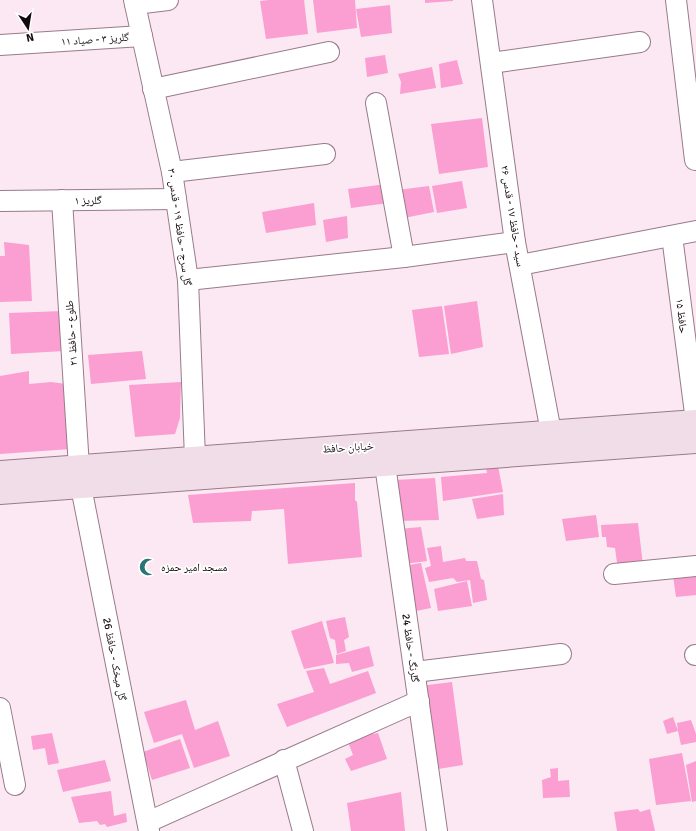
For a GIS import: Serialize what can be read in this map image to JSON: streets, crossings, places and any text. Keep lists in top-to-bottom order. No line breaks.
{"streets":{"main road":["خیابان حافظ"],"street":["گلریز ۳ - صیاد ۱۱","گلریز ۱","سید - حافظ ۱۷ - قدس ۲۶","گل سرج - حافظ ۱۹ - قدس ۳۰","حافظ ۱۵","طلوع - حافظ ۲۱","گلرنگ - حافظ 24","گل میخک - حافظ 26"]},"crossings":[["گلریز ۳ - صیاد ۱۱","گل سرج - حافظ ۱۹ - قدس ۳۰"],["گلریز ۱","گل سرج - حافظ ۱۹ - قدس ۳۰"],["گلریز ۱","طلوع - حافظ ۲۱"],["سید - حافظ ۱۷ - قدس ۲۶","خیابان حافظ"],["گل سرج - حافظ ۱۹ - قدس ۳۰","خیابان حافظ"],["حافظ ۱۵","خیابان حافظ"],["طلوع - حافظ ۲۱","خیابان حافظ"],["طلوع - حافظ ۲۱","گل میخک - حافظ 26"],["خیابان حافظ","گلرنگ - حافظ 24"],["خیابان حافظ","گل میخک - حافظ 26"]],"places":{"mosque":["مسجد امیر حمزه"]},"north":"bottom"}
